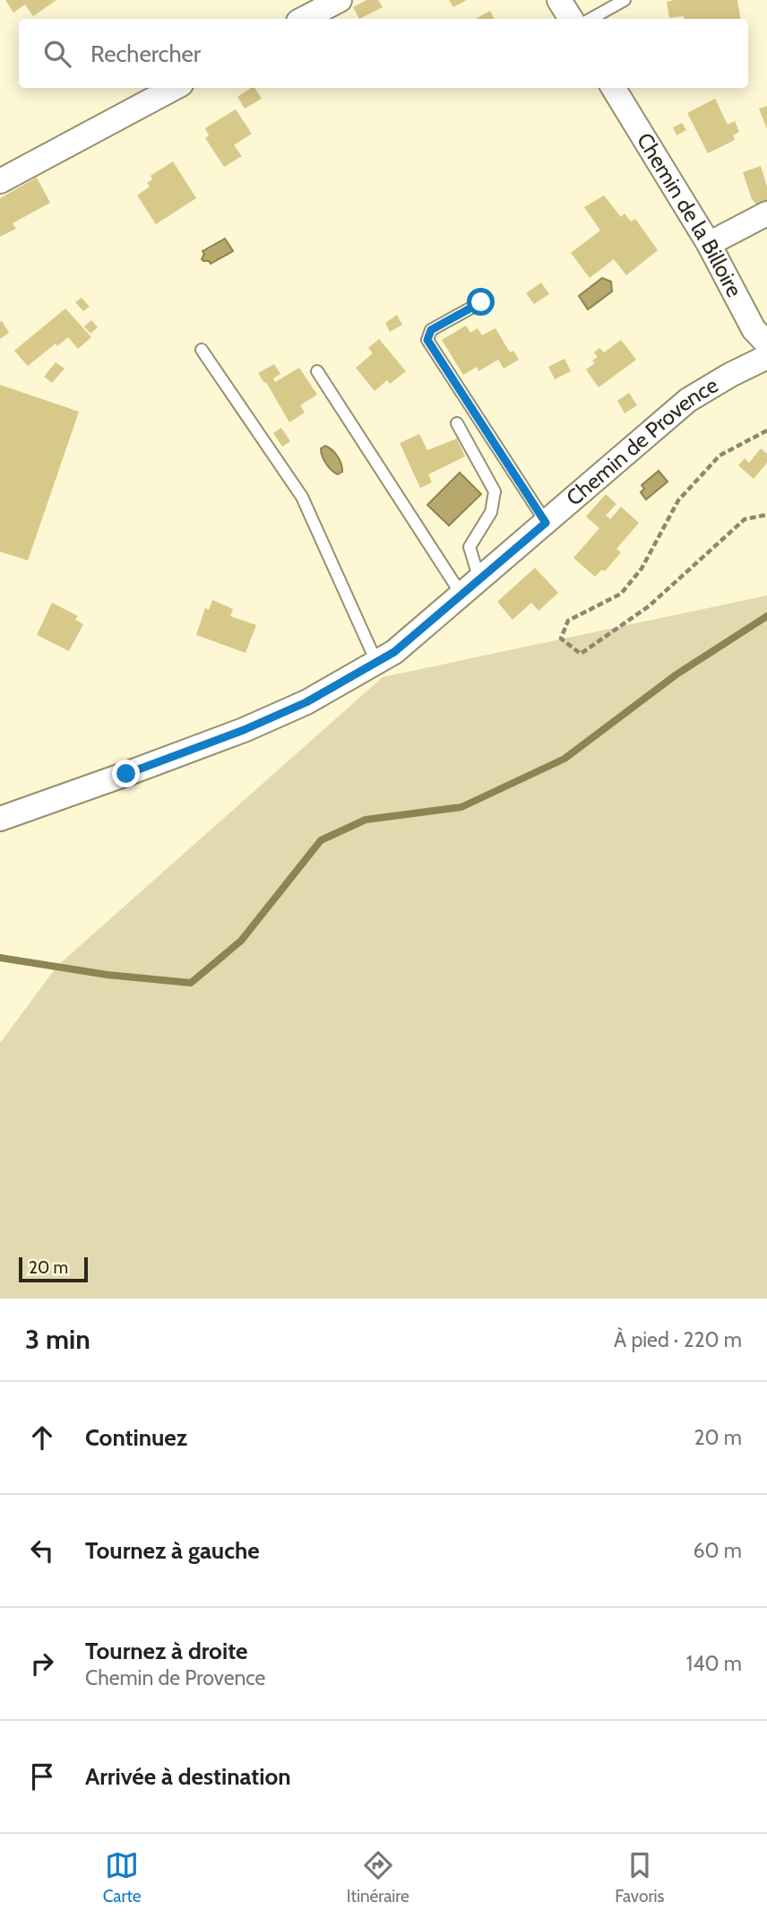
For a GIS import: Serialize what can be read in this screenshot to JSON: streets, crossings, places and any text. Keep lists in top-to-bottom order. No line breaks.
{"streets":{"street":["Chemin de la Billoire","Chemin de Provence"]},"scale_bar":"20 m","page":{"search":"Rechercher","scale":"20 m","heading":["3 min","À pied · 220 m"],"list":[["Continuez","20 m"],["Tournez à gauche","60 m"],["Tournez à droite","Chemin de Provence","140 m"],"Arrivée à destination"],"nav":["Carte","Itinéraire","Favoris"]}}
